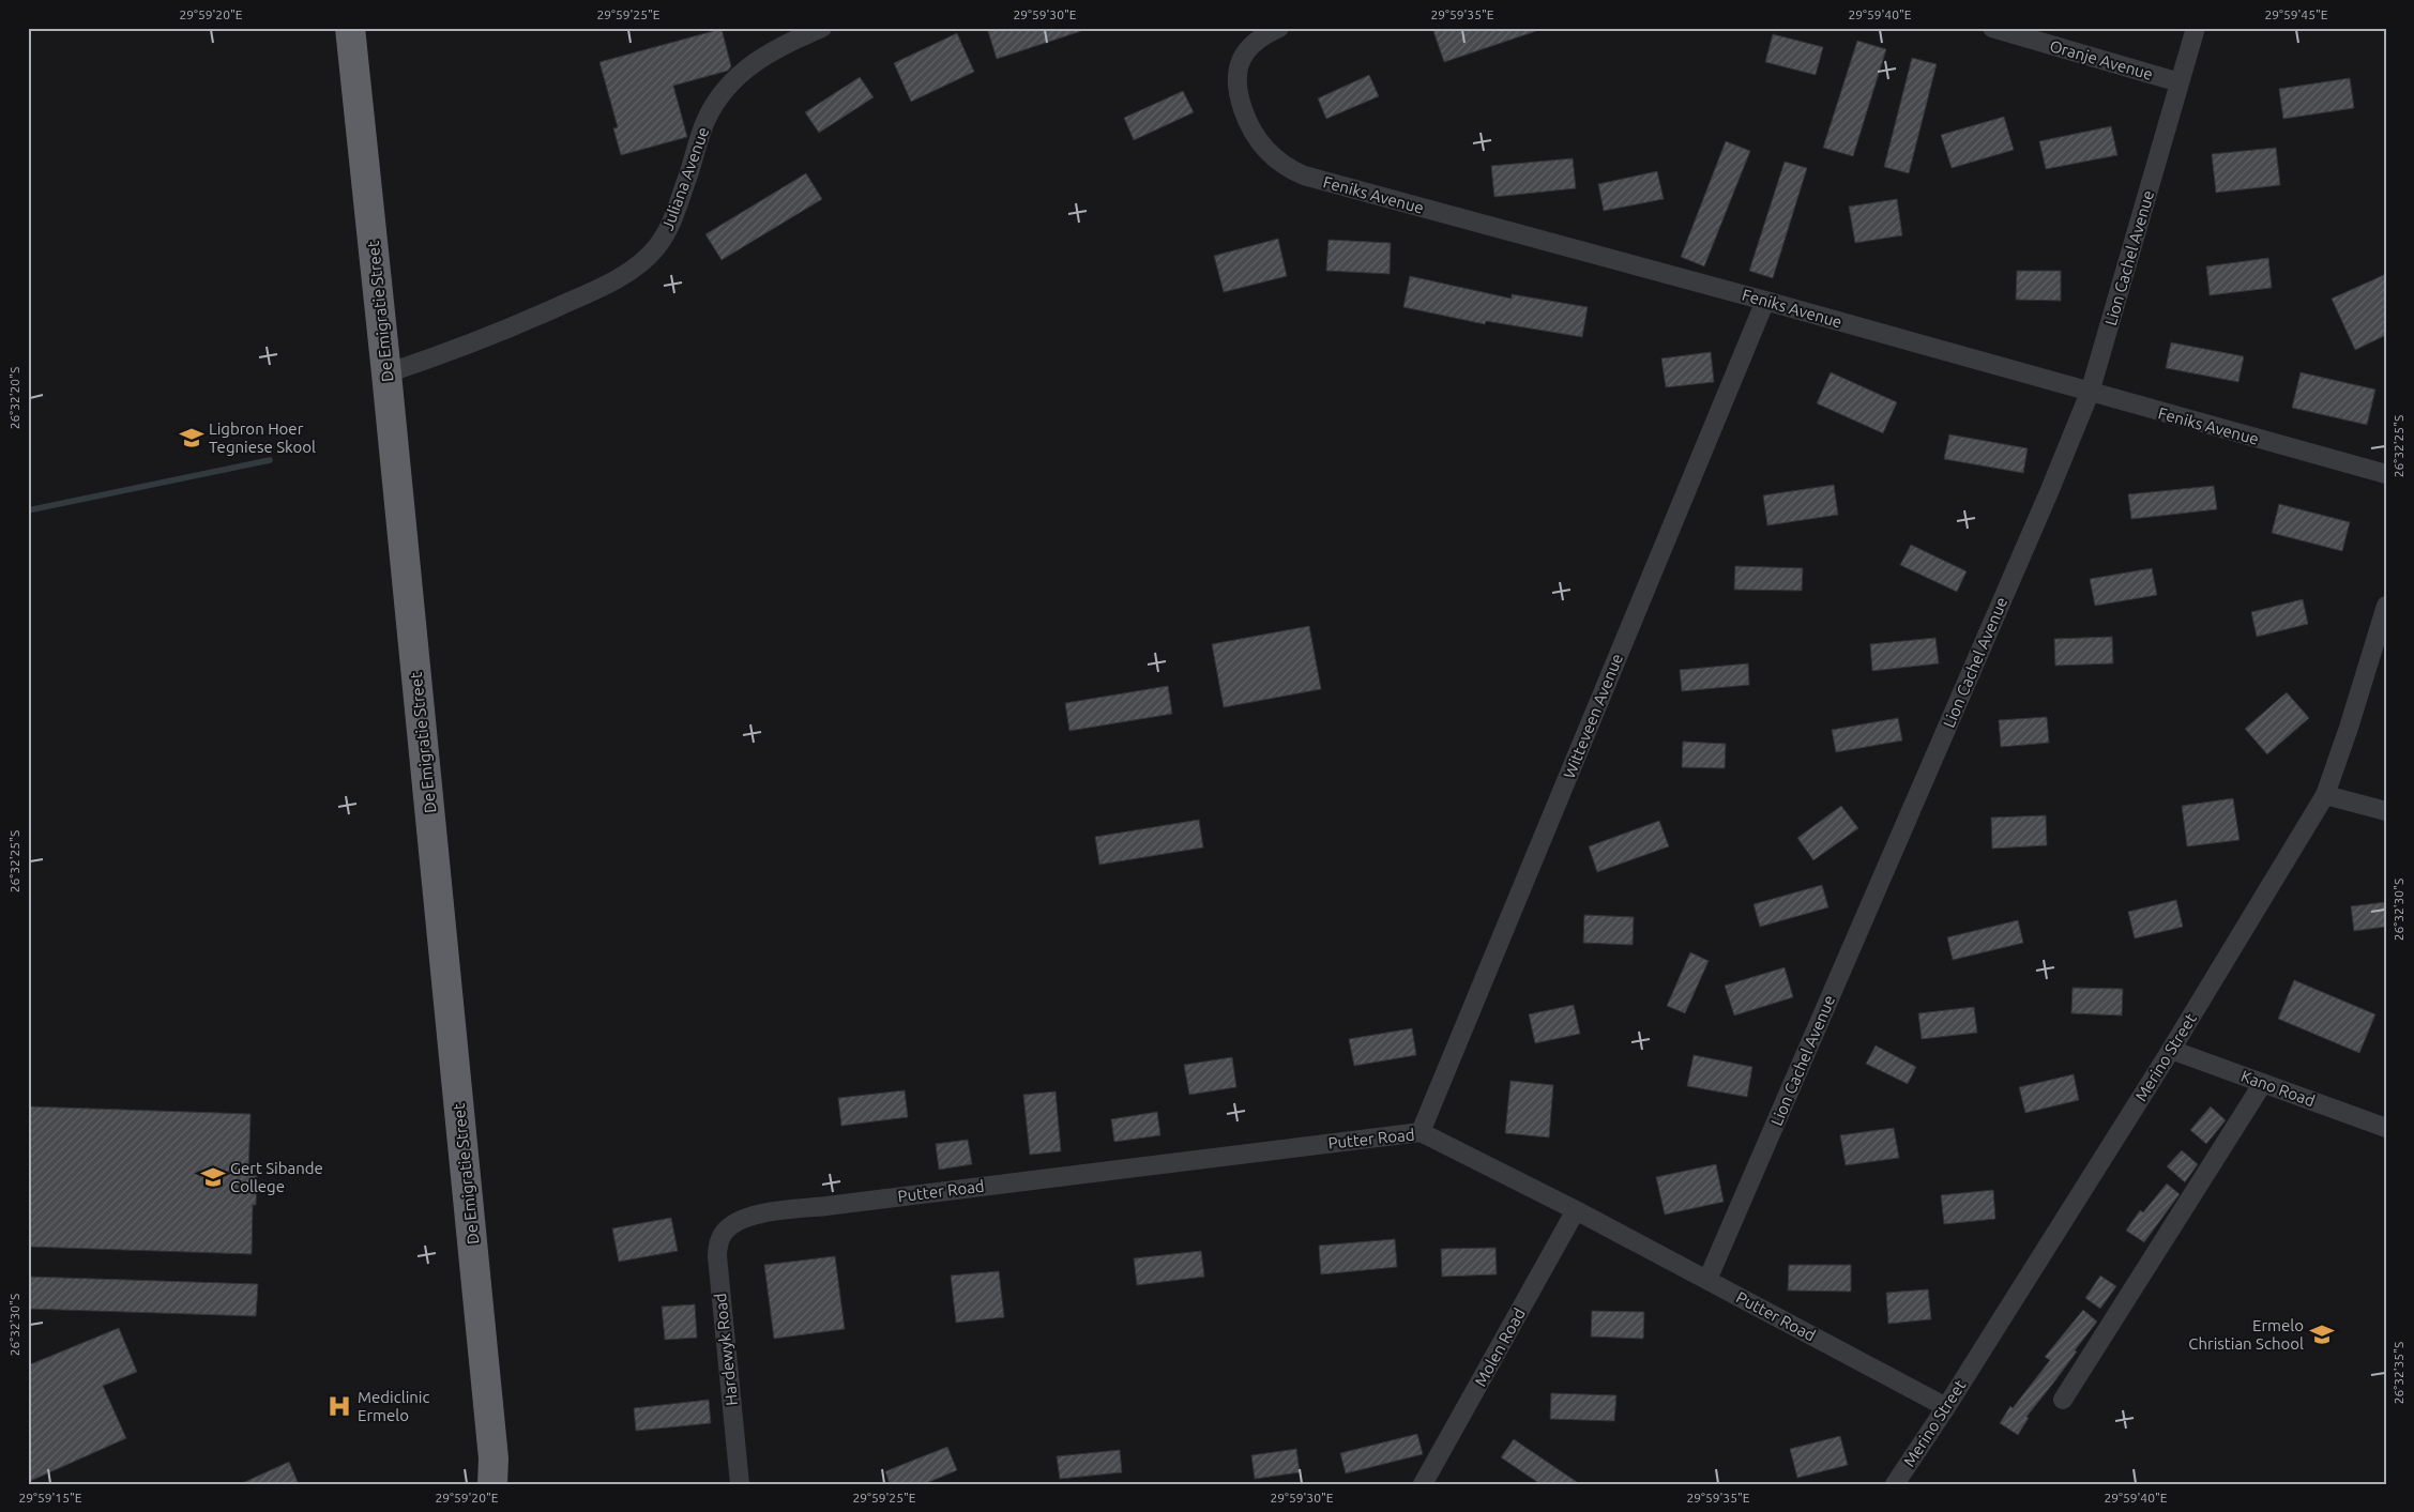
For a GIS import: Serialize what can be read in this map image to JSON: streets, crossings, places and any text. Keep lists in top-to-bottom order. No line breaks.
{"streets":{"highway":["De Emigratie Street"],"street":["Oranje Avenue","Juliana Avenue","Feniks Avenue","Lion Cachel Avenue","Witteveen Avenue","Merino Street","Kano Road","Putter Road","Molen Road","Hardewyk Road"]},"crossings":[["Oranje Avenue","Lion Cachel Avenue"],["Juliana Avenue","De Emigratie Street"],["Feniks Avenue","Lion Cachel Avenue"],["Feniks Avenue","Witteveen Avenue"],["Lion Cachel Avenue","Putter Road"],["Witteveen Avenue","Putter Road"],["Merino Street","Kano Road"],["Merino Street","Putter Road"],["Putter Road","Molen Road"],["Putter Road","Hardewyk Road"]],"places":{"school or university":["Ligbron Hoer Tegniese Skool","Gert Sibande College","Ermelo Christian School"],"hospital":["Mediclinic Ermelo"]},"coordinates":["29°59'20\"E","29°59'25\"E","29°59'30\"E","29°59'35\"E","29°59'40\"E","29°59'45\"E","26°32'20\"S","26°32'25\"S","26°32'30\"S","26°32'35\"S","29°59'15\"E"]}
